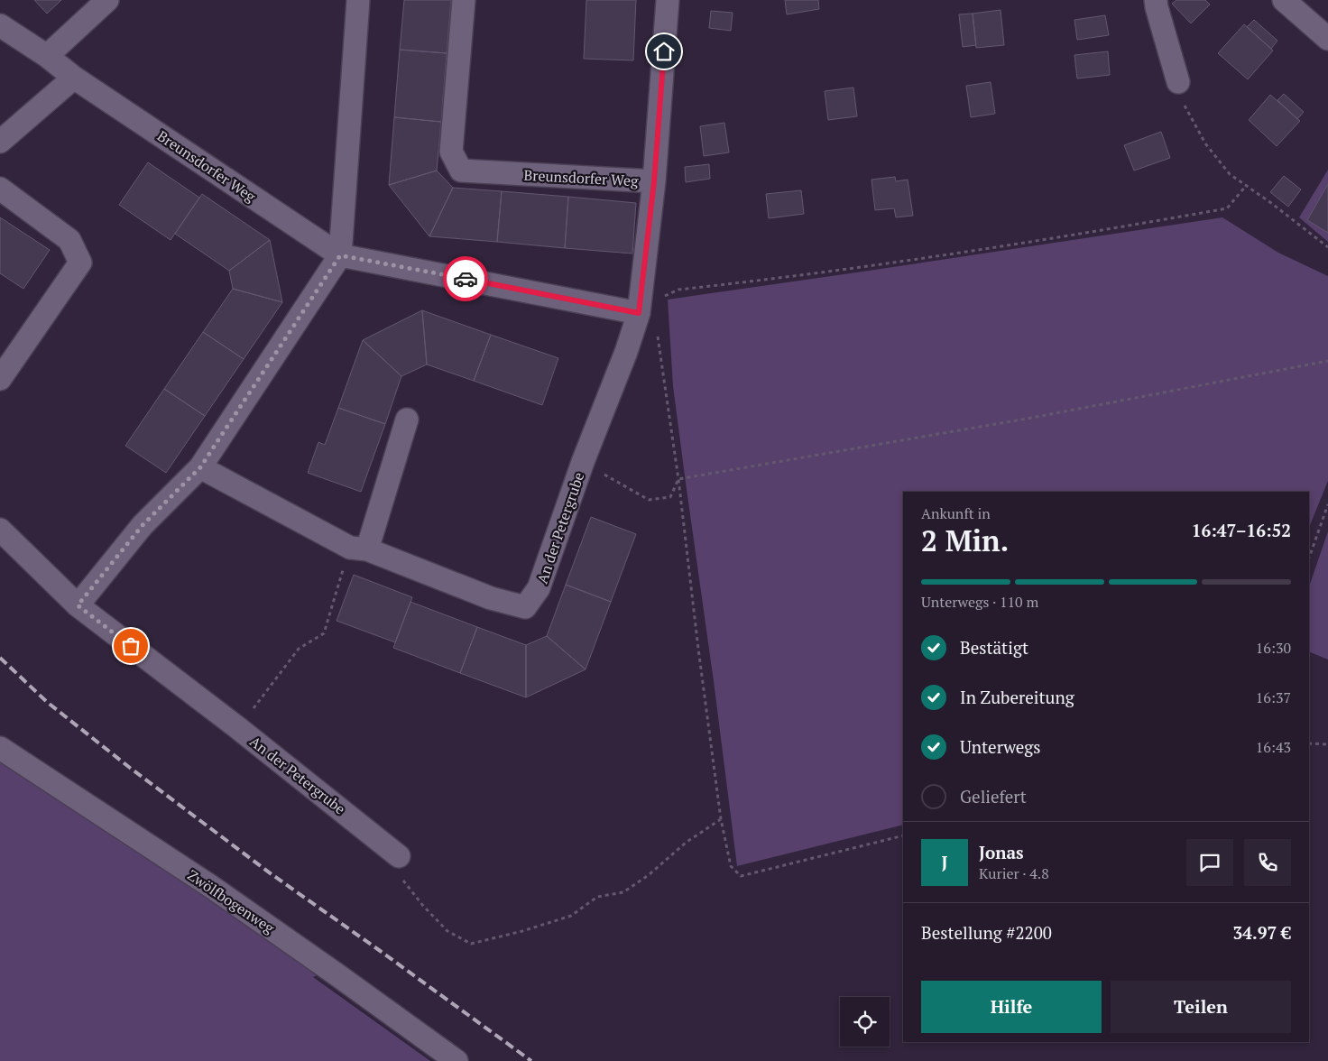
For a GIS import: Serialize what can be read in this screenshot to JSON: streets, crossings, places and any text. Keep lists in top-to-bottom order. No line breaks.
{"streets":{"street":["Breunsdorfer Weg","An der Petergrube","Zwölfbogenweg"]},"crossings":[["Breunsdorfer Weg","An der Petergrube"]],"page":{"heading":["2 Min.","Ankunft in","16:47–16:52"],"panel":["Jonas","Kurier · 4.8","Bestellung #2200","34.97 €"],"bar":"Unterwegs · 110 m","list":[["Bestätigt","16:30"],["In Zubereitung","16:37"],["Unterwegs","16:43"],"Geliefert"],"round":"J","buttons":["Hilfe","Teilen"]}}
